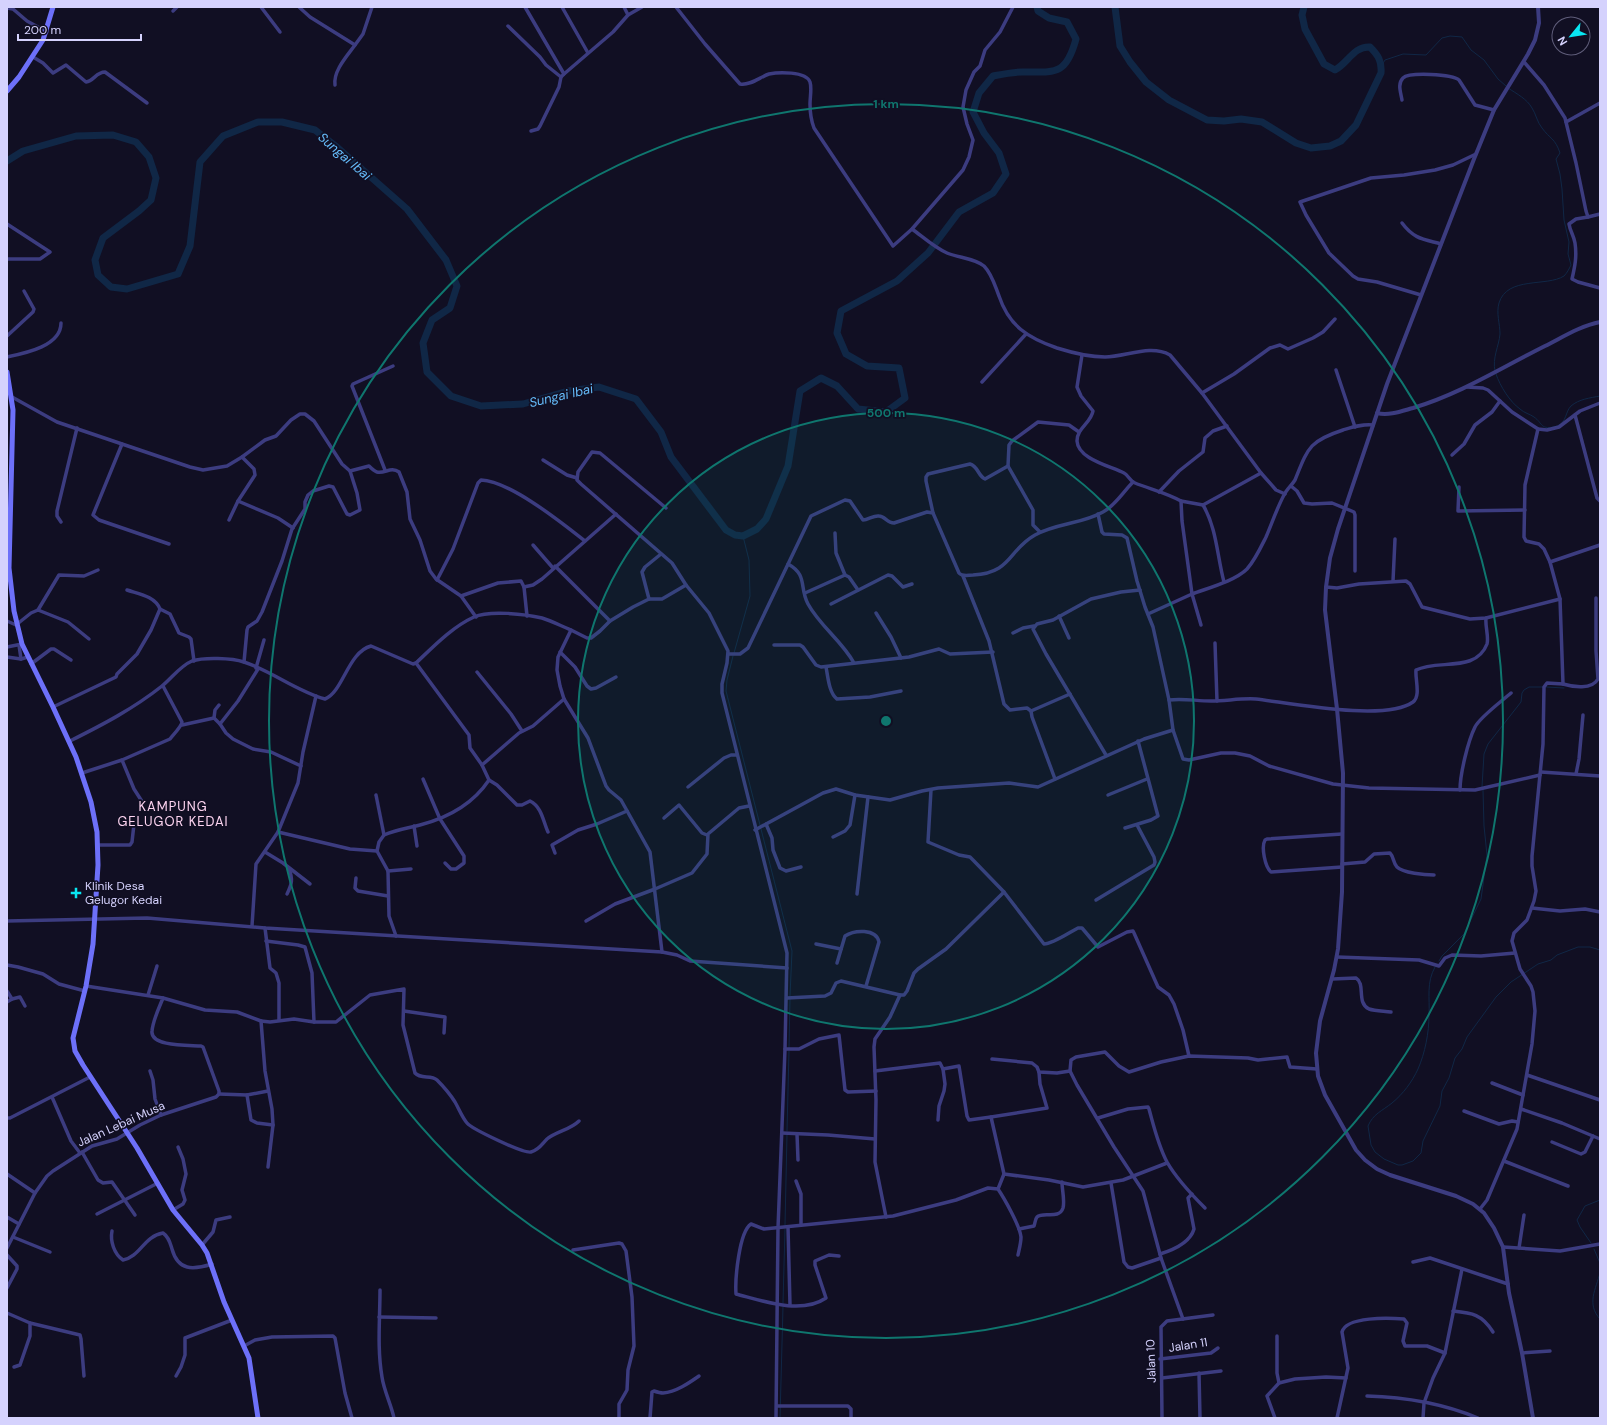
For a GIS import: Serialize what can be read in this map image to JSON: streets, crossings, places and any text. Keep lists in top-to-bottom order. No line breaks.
{"streets":{"street":["Jalan Lebai Musa","Jalan 11","Jalan 10"]},"crossings":[["Jalan 11","Jalan 10"]],"districts":["KAMPUNG GELUGOR KEDAI"],"water":["Sungai Ibai"],"places":{"health":["Klinik Desa Gelugor Kedai"]},"scale_bar":"200 m","north":"bottom left","rings":["1 km","500 m"]}
